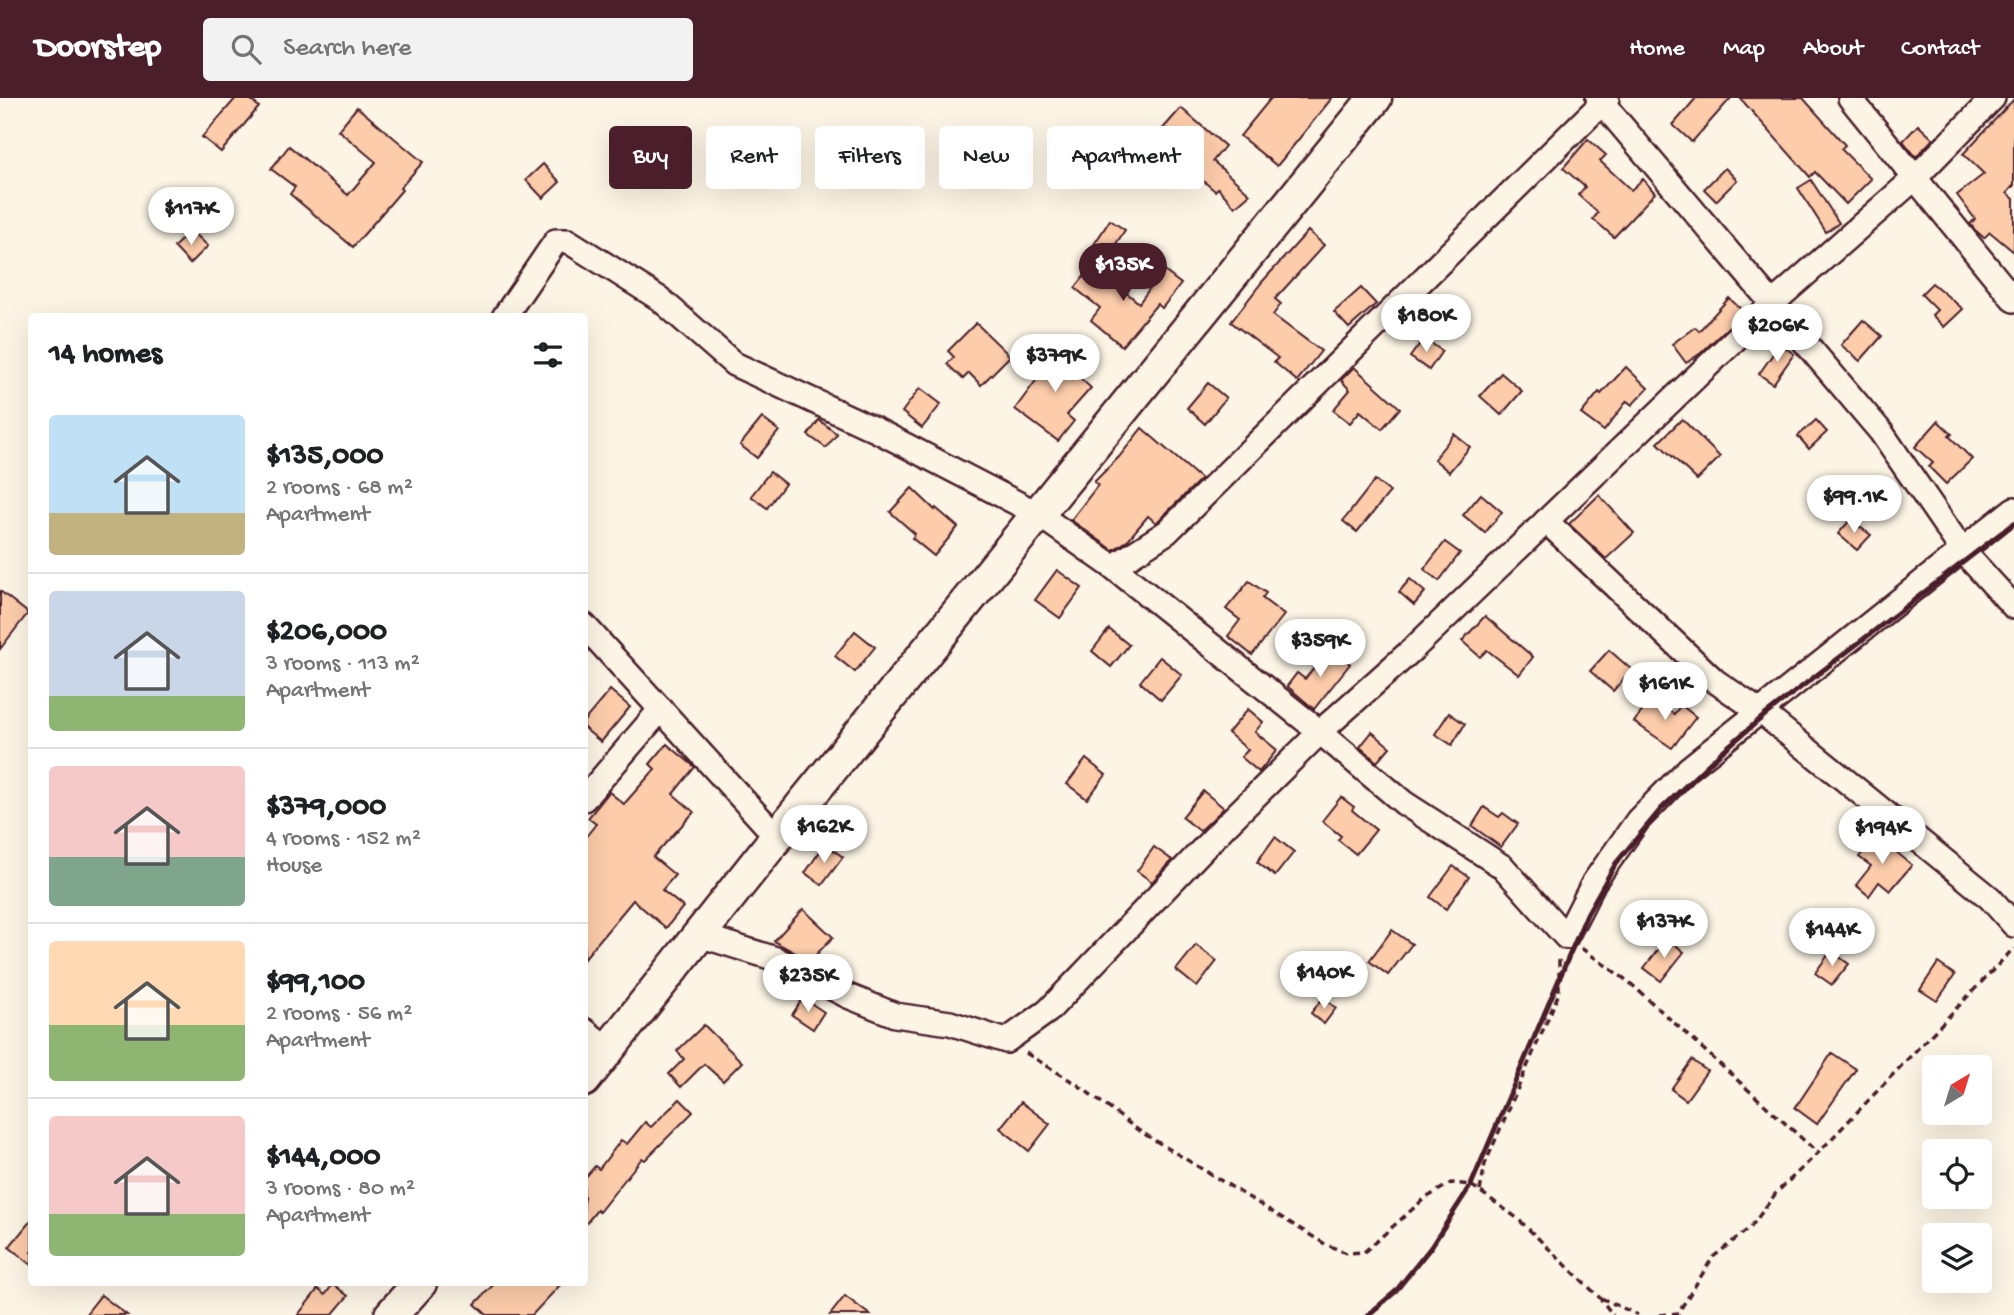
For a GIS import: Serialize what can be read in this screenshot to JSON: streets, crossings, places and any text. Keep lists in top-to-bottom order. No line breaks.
{"north":"top right","page":{"header":"Doorstep","search":"Search here","nav":["Home","Map","About","Contact"],"chip":["Buy","Rent","Filters","New","Apartment"],"price":["$117K","$135K","$180K","$206K","$379K","$99.1K","$359K","$161K","$162K","$194K","$137K","$144K","$140K","$235K"],"heading":"14 homes","list":[{"name":"$135,000","note":"2 rooms · 68 m² · Apartment"},{"name":"$206,000","note":"3 rooms · 113 m² · Apartment"},{"name":"$379,000","note":"4 rooms · 152 m² · House"},{"name":"$99,100","note":"2 rooms · 56 m² · Apartment"},{"name":"$144,000","note":"3 rooms · 80 m² · Apartment"}]}}
